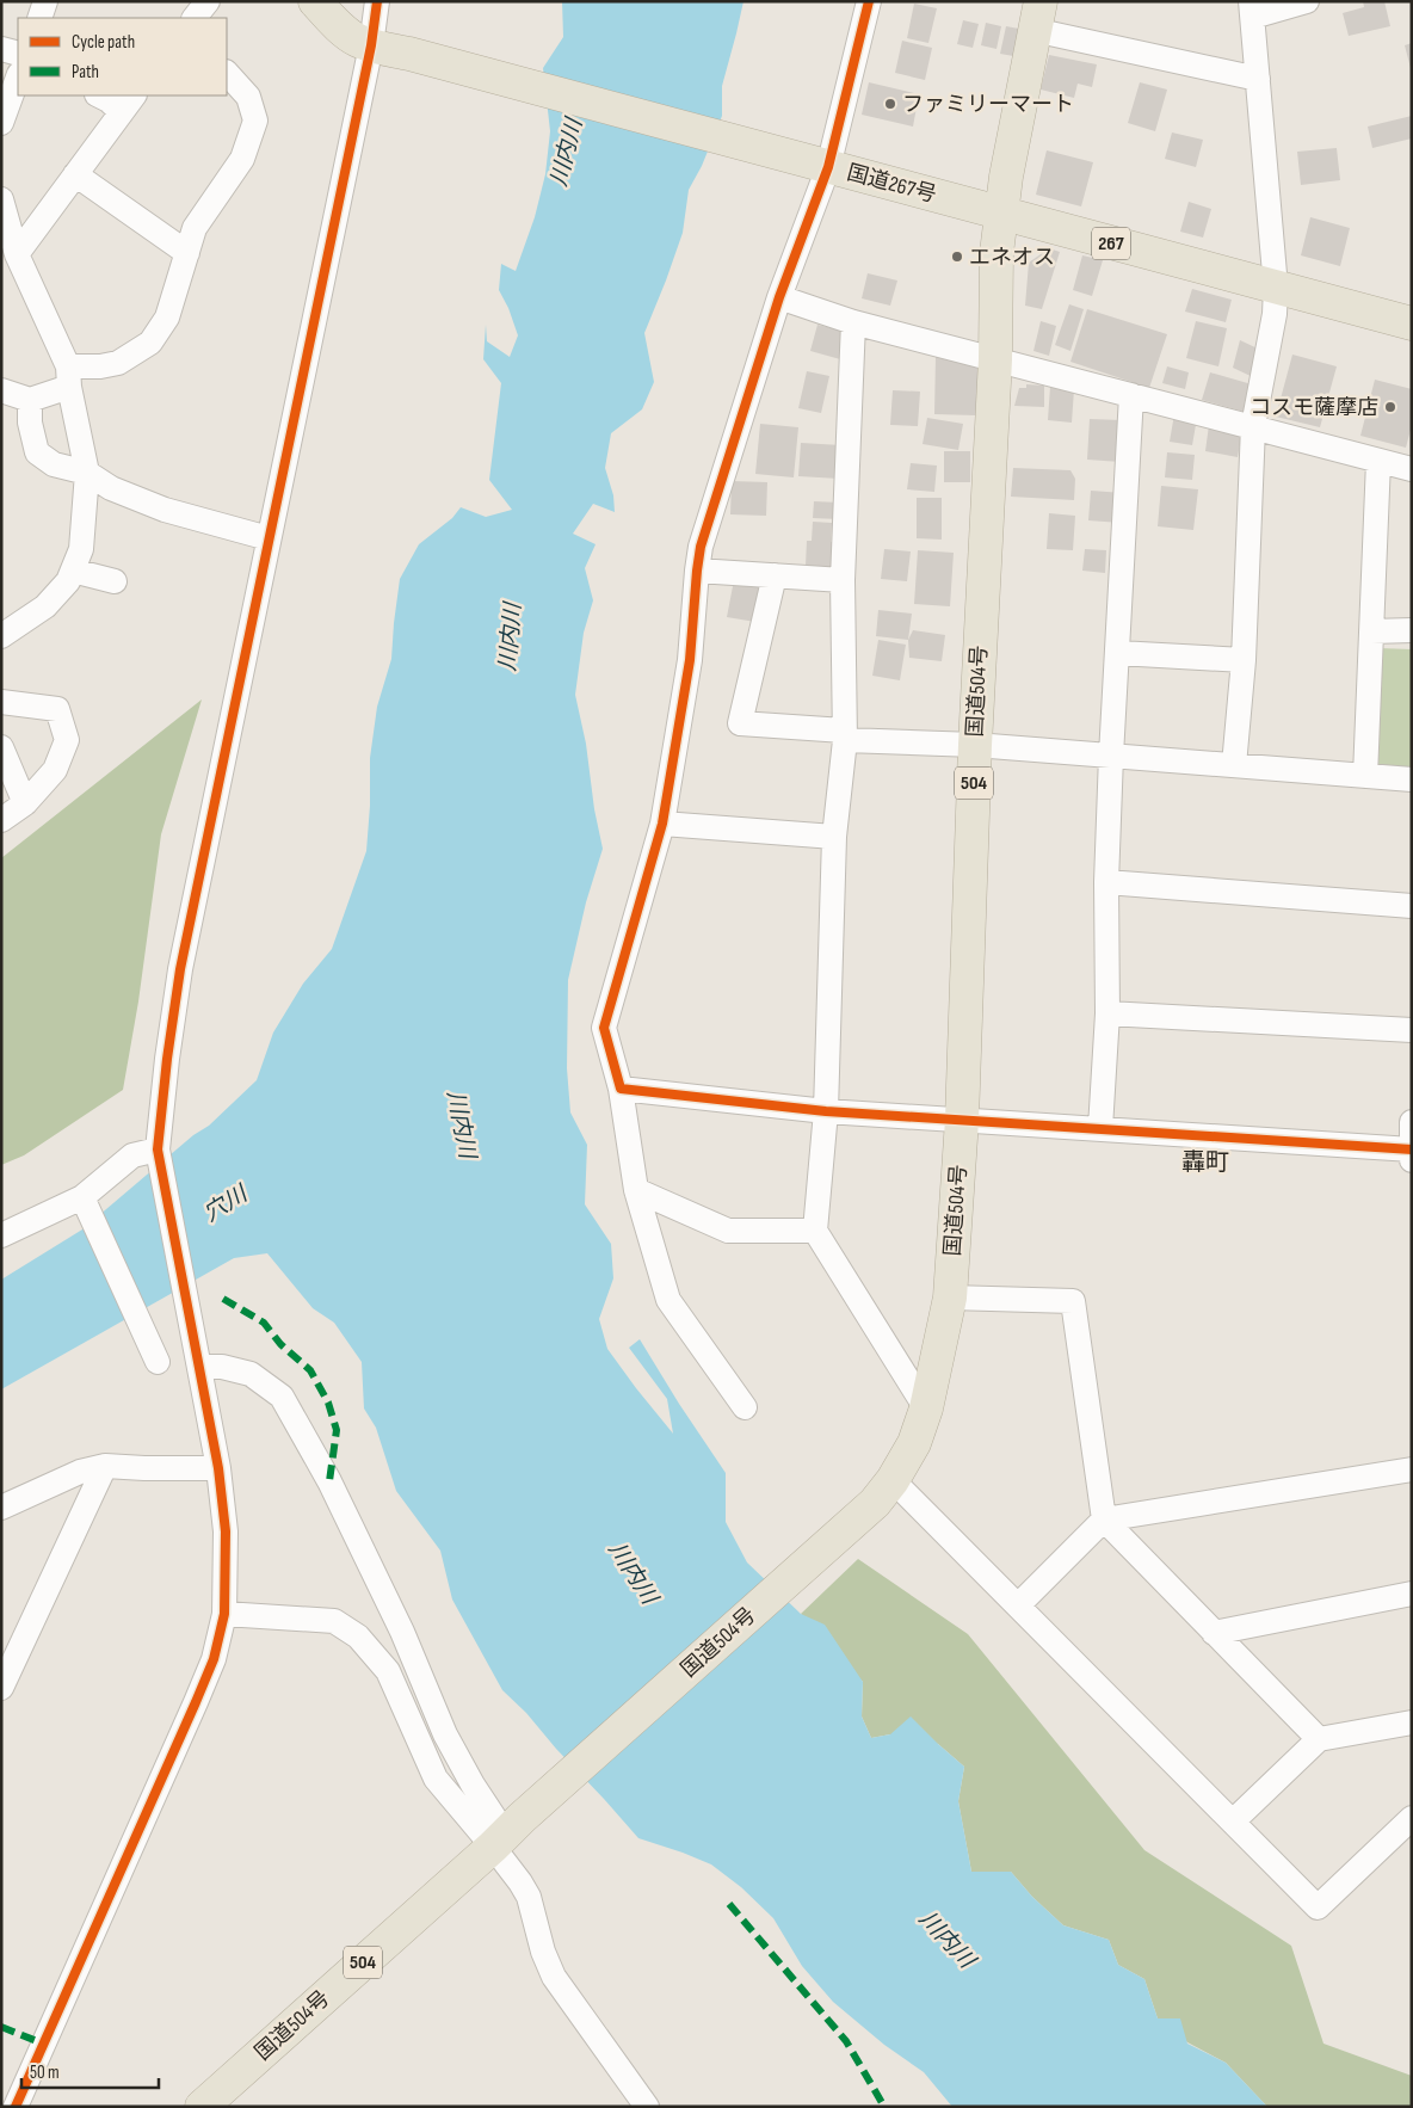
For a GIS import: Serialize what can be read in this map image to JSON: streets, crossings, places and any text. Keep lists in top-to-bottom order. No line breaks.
{"streets":{"highway":["国道267号","267","国道504号","504"]},"crossings":[["国道267号","国道504号"]],"districts":["轟町"],"water":["川内川","穴川"],"places":["ファミリーマート","エネオス","コスモ薩摩店"],"legend":["Cycle path","Path"],"scale_bar":"50 m"}
